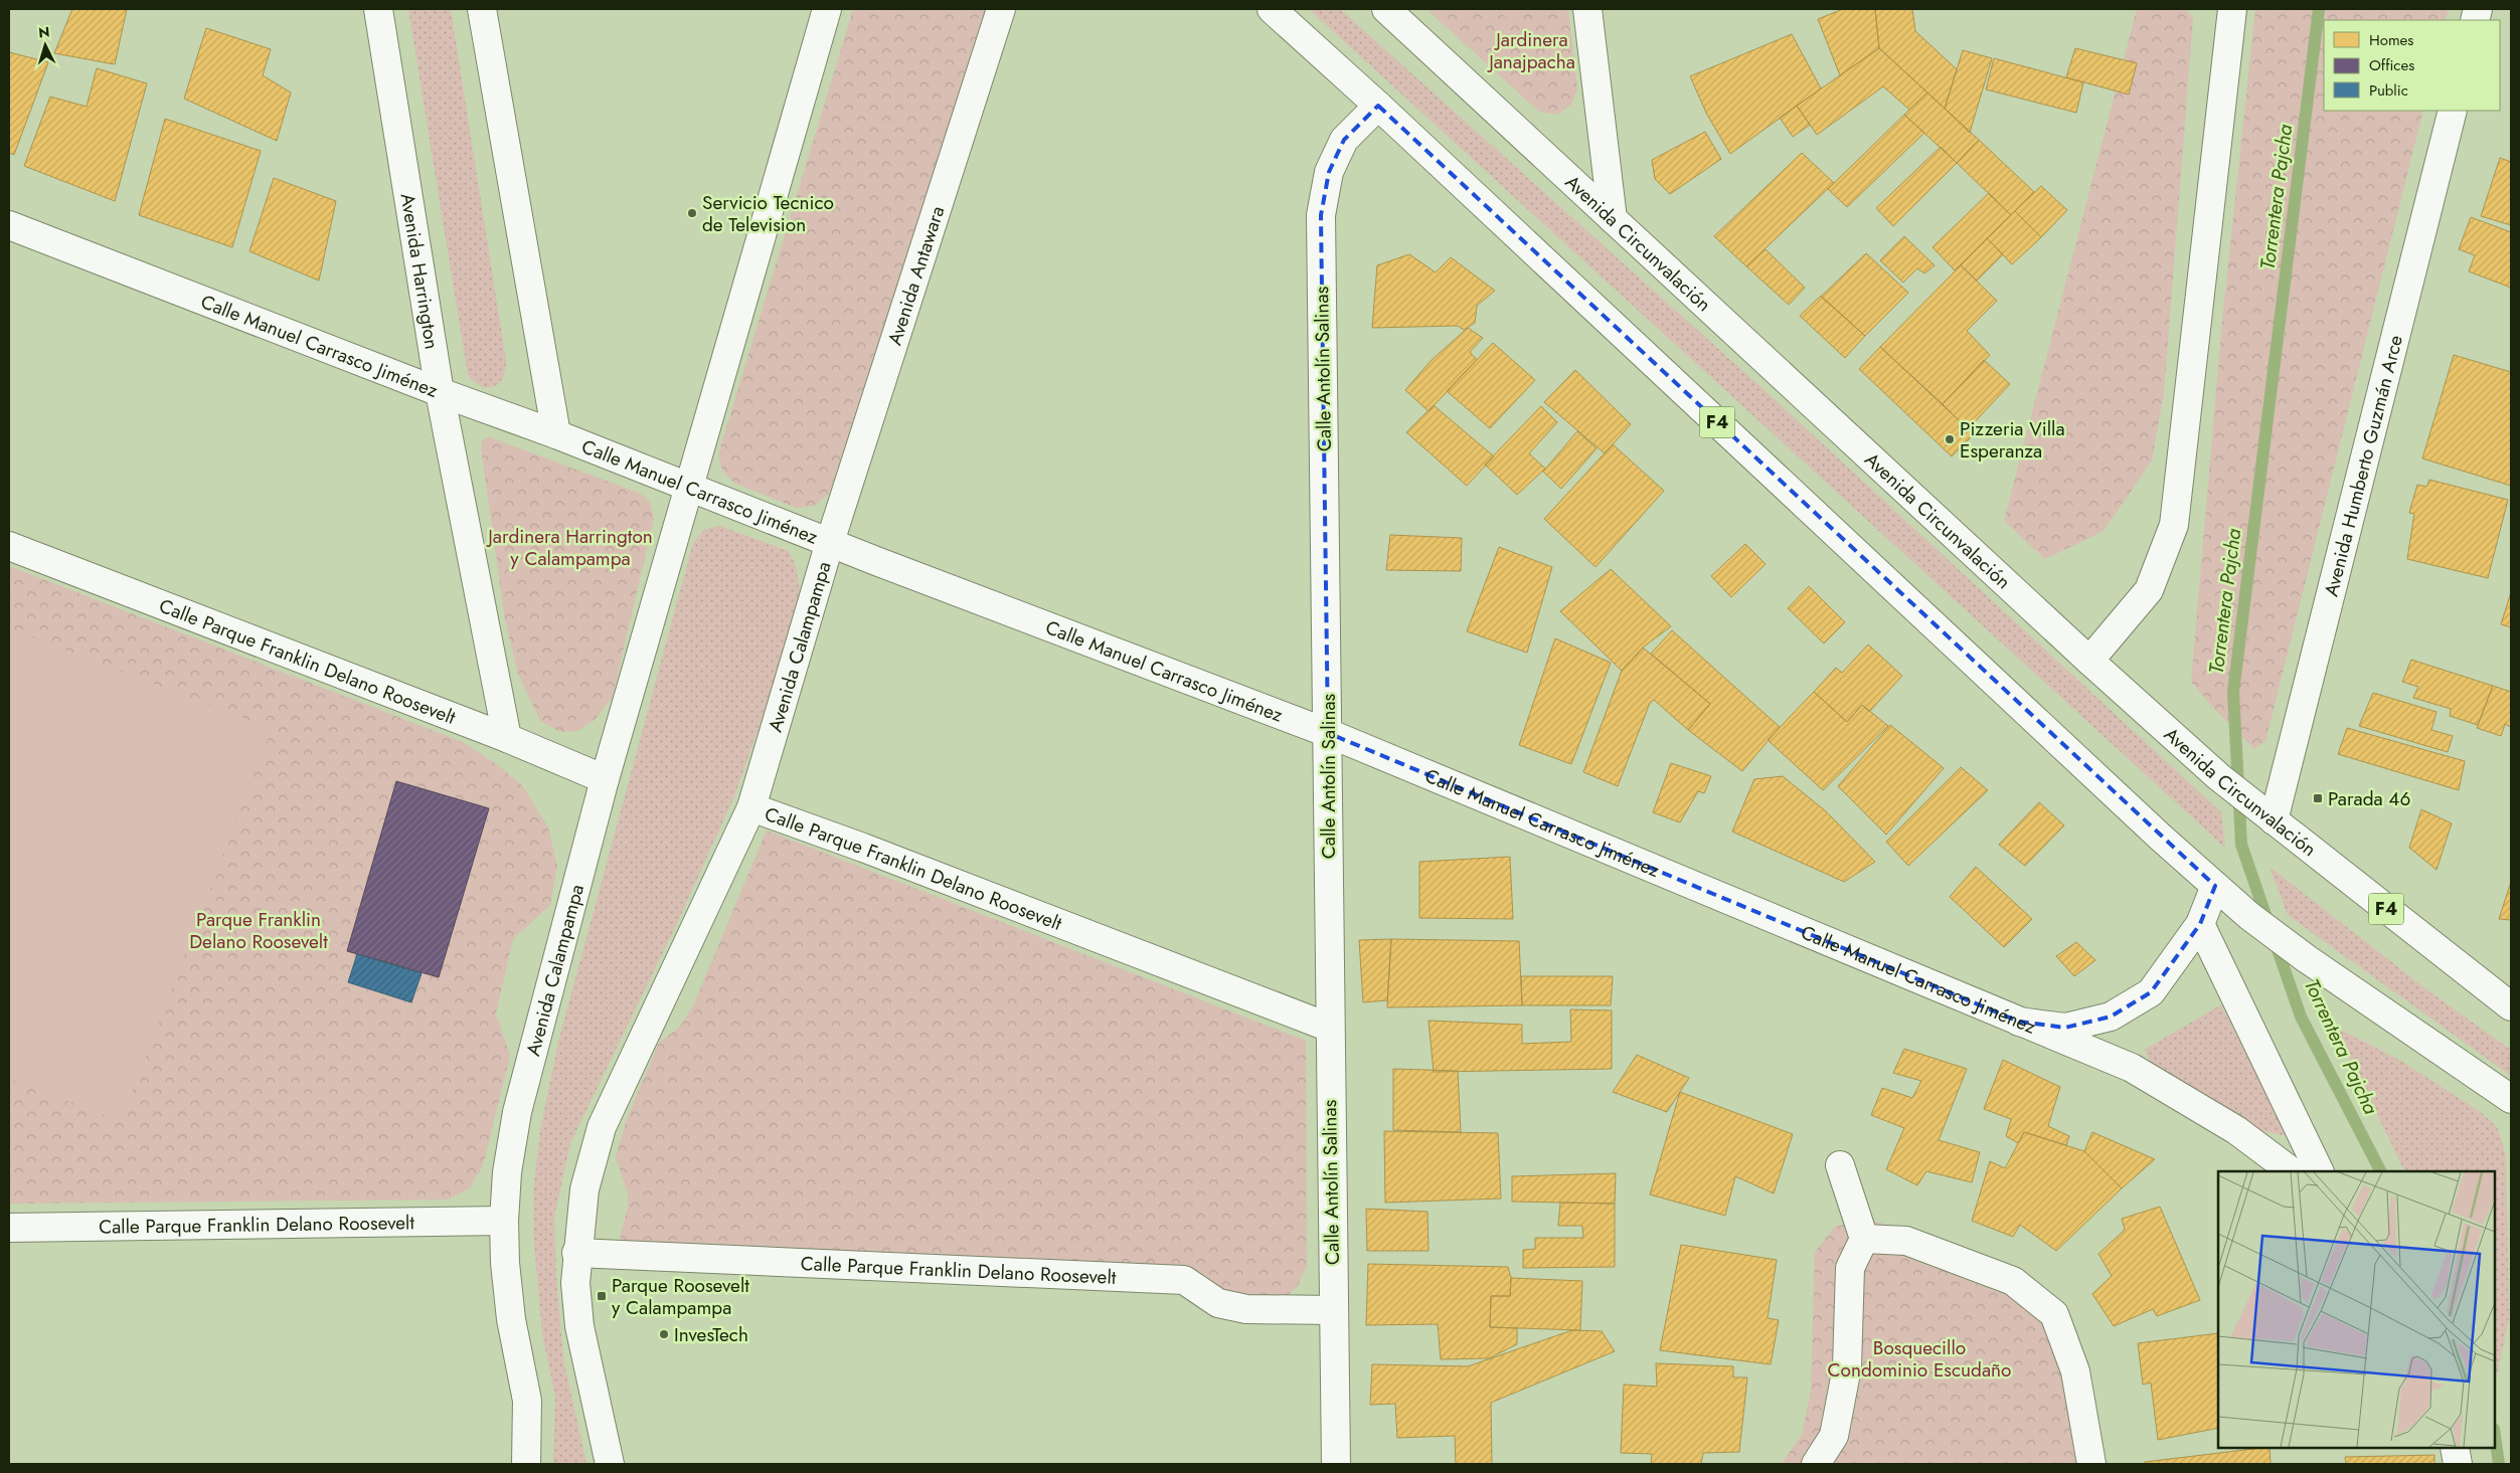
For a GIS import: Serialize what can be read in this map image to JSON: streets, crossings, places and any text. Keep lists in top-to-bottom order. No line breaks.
{"streets":{"main road":["Avenida Circunvalación","Avenida Harrington","Avenida Antawara","Calle Manuel Carrasco Jiménez","Calle Antolín Salinas","F4","Avenida Humberto Guzmán Arce","Avenida Calampampa","Calle Parque Franklin Delano Roosevelt"]},"crossings":[["Avenida Circunvalación","Avenida Humberto Guzmán Arce"],["Avenida Harrington","Calle Manuel Carrasco Jiménez"],["Avenida Harrington","Calle Parque Franklin Delano Roosevelt"],["Avenida Antawara","Calle Manuel Carrasco Jiménez"],["Avenida Antawara","Avenida Calampampa"],["Calle Manuel Carrasco Jiménez","Calle Antolín Salinas"],["Calle Manuel Carrasco Jiménez","Avenida Calampampa"],["Calle Antolín Salinas","F4"],["Calle Antolín Salinas","Calle Parque Franklin Delano Roosevelt"],["Avenida Calampampa","Calle Parque Franklin Delano Roosevelt"]],"water":["Torrentera Pajcha"],"parks":["Jardinera Janajpacha","Jardinera Harrington y Calampampa","Parque Franklin Delano Roosevelt","Bosquecillo Condominio Escudaño"],"places":{"other":["Servicio Tecnico de Television","Pizzeria Villa Esperanza","InvesTech"],"transit":["Parada 46","Parque Roosevelt y Calampampa"]},"legend":["Homes","Offices","Public"],"north":"top"}
